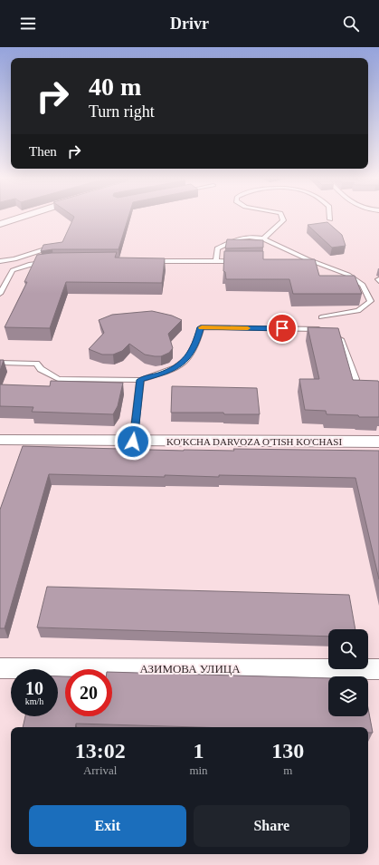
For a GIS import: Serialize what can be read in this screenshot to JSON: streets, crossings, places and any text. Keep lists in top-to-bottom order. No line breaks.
{"streets":{"street":["KO'KCHA DARVOZA O'TISH KO'CHASI","АЗИМОВА УЛИЦА"]},"page":{"header":"Drivr","turn":["40 m","Turn right"],"then":"Then","speed":"10 km/h","limit":"20","eta":["13:02","Arrival","1","min","130","m"],"buttons":["Exit","Share"]}}
